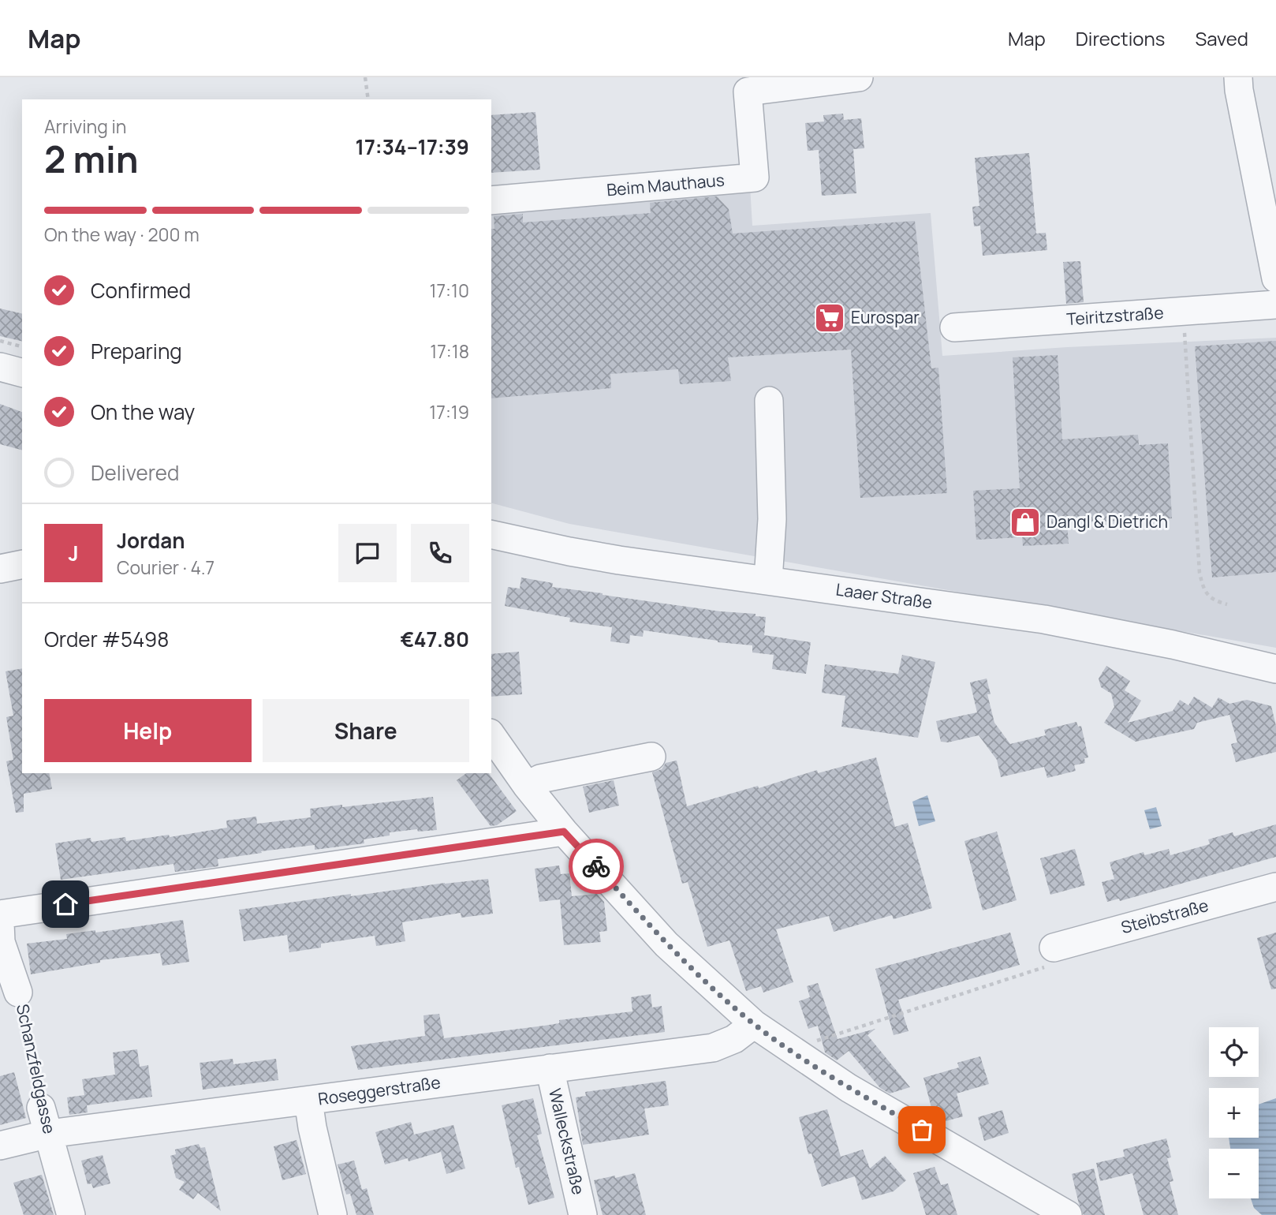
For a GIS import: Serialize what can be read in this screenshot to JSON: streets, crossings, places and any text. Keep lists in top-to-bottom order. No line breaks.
{"streets":{"street":["Beim Mauthaus","Teiritzstraße","Laaer Straße","Steibstraße","Schanzfeldgasse","Roseggerstraße","Walleckstraße"]},"crossings":[["Schanzfeldgasse","Roseggerstraße"],["Roseggerstraße","Walleckstraße"]],"places":{"supermarket":["Eurospar"],"shop":["Dangl & Dietrich"]},"page":{"header":"Map","nav":["Map","Directions","Saved"],"heading":["2 min","Arriving in","17:34–17:39"],"panel":["Jordan","Courier · 4.7","Order #5498","€47.80"],"bar":"On the way · 200 m","list":[["Confirmed","17:10"],["Preparing","17:18"],["On the way","17:19"],"Delivered"],"round":"J","buttons":["Help","Share"],"map_buttons":["+","−"]}}
